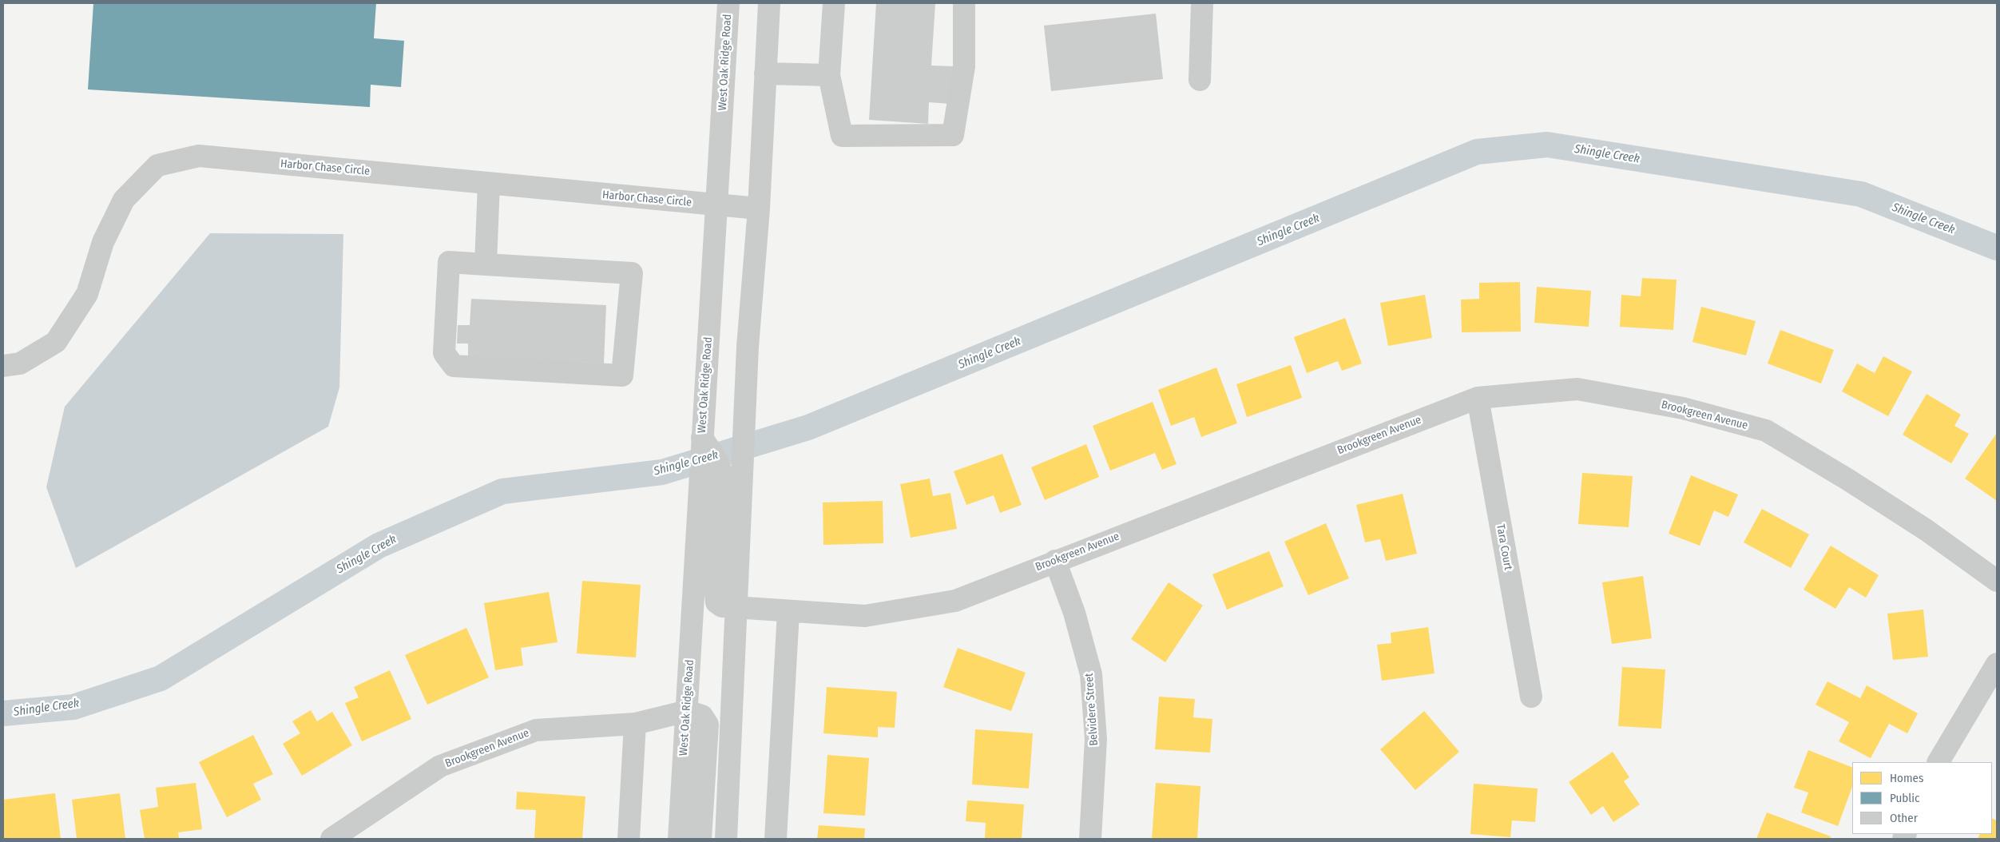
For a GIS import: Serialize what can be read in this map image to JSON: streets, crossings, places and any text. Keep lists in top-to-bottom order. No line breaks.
{"streets":{"street":["West Oak Ridge Road","Harbor Chase Circle","Brookgreen Avenue","Tara Court","Belvidere Street"]},"crossings":[["West Oak Ridge Road","Harbor Chase Circle"],["West Oak Ridge Road","Brookgreen Avenue"],["Brookgreen Avenue","Tara Court"],["Brookgreen Avenue","Belvidere Street"]],"water":["Shingle Creek"],"legend":["Homes","Public","Other"]}
